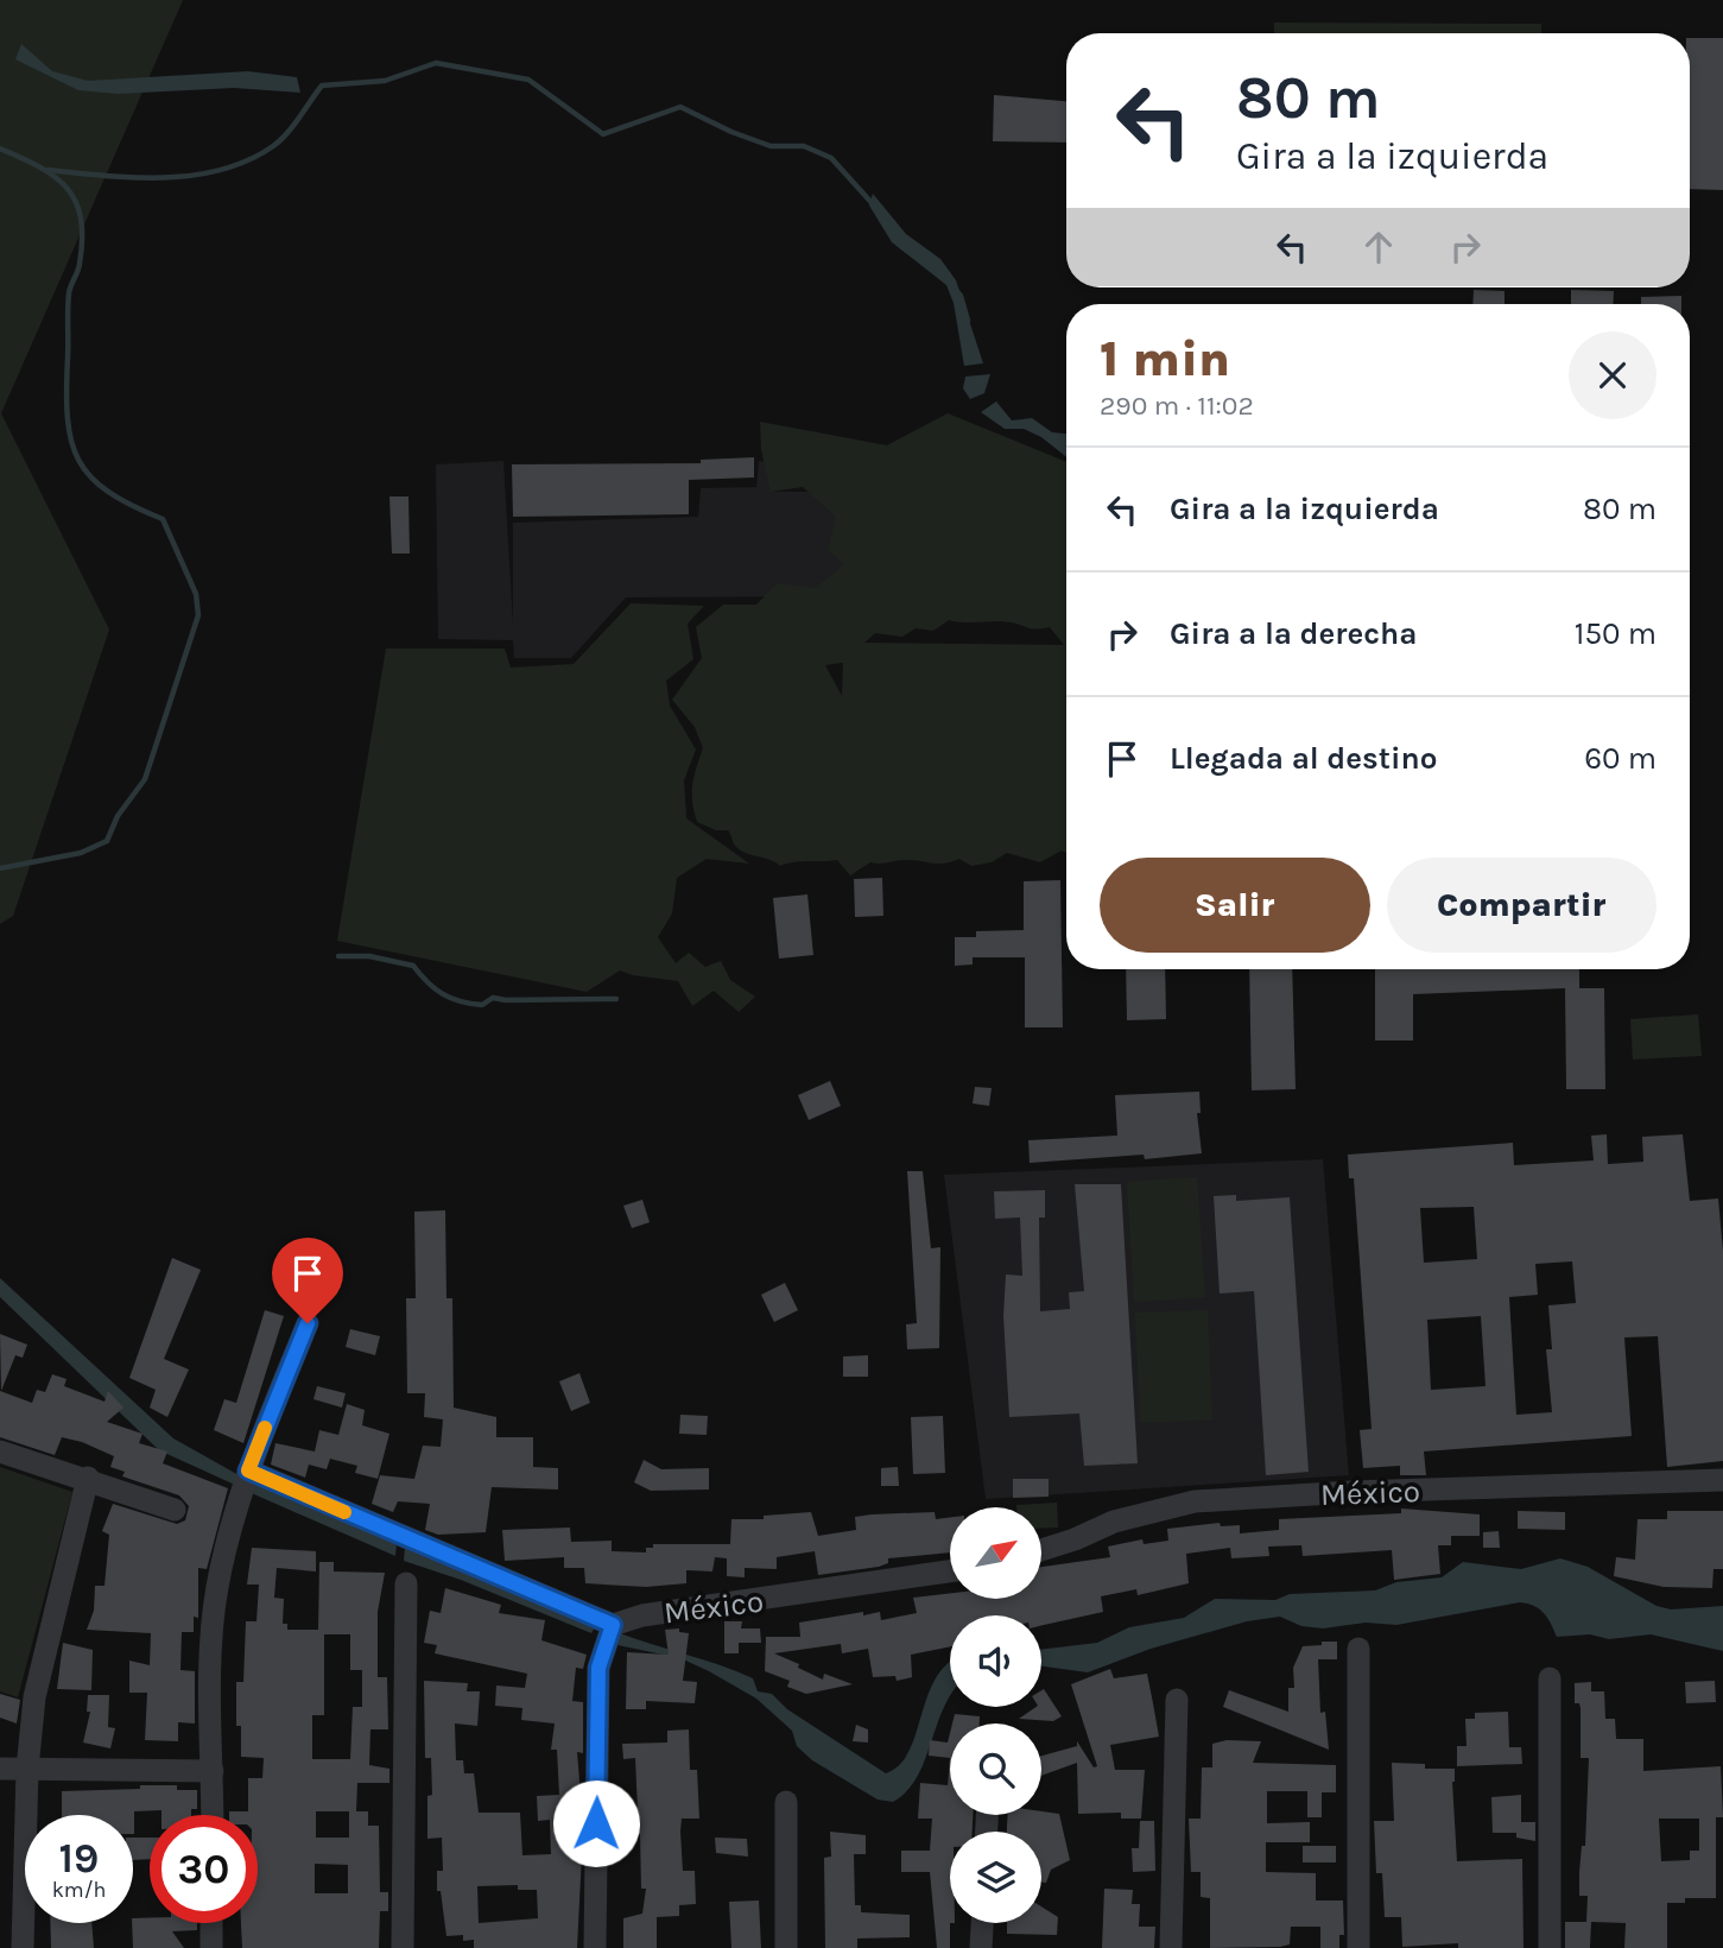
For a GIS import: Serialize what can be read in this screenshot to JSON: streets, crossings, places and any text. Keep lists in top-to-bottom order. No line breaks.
{"streets":{"street":["México"]},"north":"top right","page":{"turn":["80 m","Gira a la izquierda"],"heading":["1 min","290 m · 11:02"],"list":[{"name":"Gira a la izquierda","value":"80 m"},{"name":"Gira a la derecha","value":"150 m"},{"name":"Llegada al destino","value":"60 m"}],"buttons":["Salir","Compartir"],"speed":"19 km/h","limit":"30"}}
